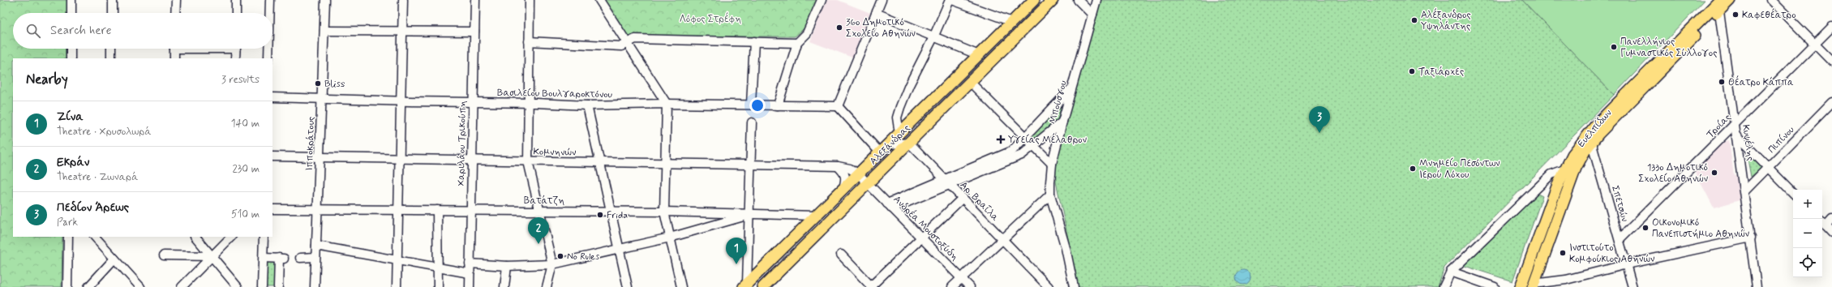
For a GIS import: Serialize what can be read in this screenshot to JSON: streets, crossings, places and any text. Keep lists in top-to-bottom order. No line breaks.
{"streets":{"main road":["Ευελπίδων","Αλεξάνδρας"],"street":["Βασιλείου Βουλγαροκτόνου","Μπούσγου","Τροίας","Πιπίνου","Κυψέλης","Ιπποκράτους","Χαριλάου Τρικούπη","Κομνηνών","Βατάτζη","Αρ. Βραΐλα","Σπετσών","Ανδρέα Μουστοξύδη"]},"crossings":[["Βασιλείου Βουλγαροκτόνου","Ιπποκράτους"],["Βασιλείου Βουλγαροκτόνου","Χαριλάου Τρικούπη"],["Τροίας","Κυψέλης"],["Τροίας","Σπετσών"],["Ευελπίδων","Κυψέλης"],["Ευελπίδων","Σπετσών"],["Πιπίνου","Κυψέλης"],["Ιπποκράτους","Κομνηνών"],["Ιπποκράτους","Βατάτζη"],["Χαριλάου Τρικούπη","Κομνηνών"],["Χαριλάου Τρικούπη","Βατάτζη"],["Αλεξάνδρας","Κομνηνών"],["Αλεξάνδρας","Βατάτζη"],["Αλεξάνδρας","Αρ. Βραΐλα"],["Αλεξάνδρας","Ανδρέα Μουστοξύδη"],["Κομνηνών","Ανδρέα Μουστοξύδη"]],"parks":["Λόφος Στρέφη"],"places":{"other":["Καφεθέατρο","Αλέξανδρος Υψηλάντης","36ο Δημοτικό Σχολείο Αθηνών","Πανελλήνιος Γυμναστικός Σύλλογος","Ταξιάρχες","Θέατρο Κάππα","Bliss","Μνημείο Πεσόντων Ιερού Λόχου","133ο Δημοτικό Σχολείο Αθηνών","Frida","Οικονομικό Πανεπιστήμιο Αθηνών","Ινστιτούτο Κομφούκιος Αθηνών","No Rules"],"health":["Υγείας Μέλαθρον"]},"page":{"search":"Search here","heading":["Nearby","3 results"],"list":[{"mark":"1","name":"Ζίνα","note":"Theatre · Χρυσολωρά","value":"140 m"},{"mark":"2","name":"Εκράν","note":"Theatre · Ζωναρά","value":"230 m"},{"mark":"3","name":"Πεδίον Άρεως","note":"Park","value":"510 m"}],"pins":["3","2","1"],"map_buttons":["+","−"]}}
